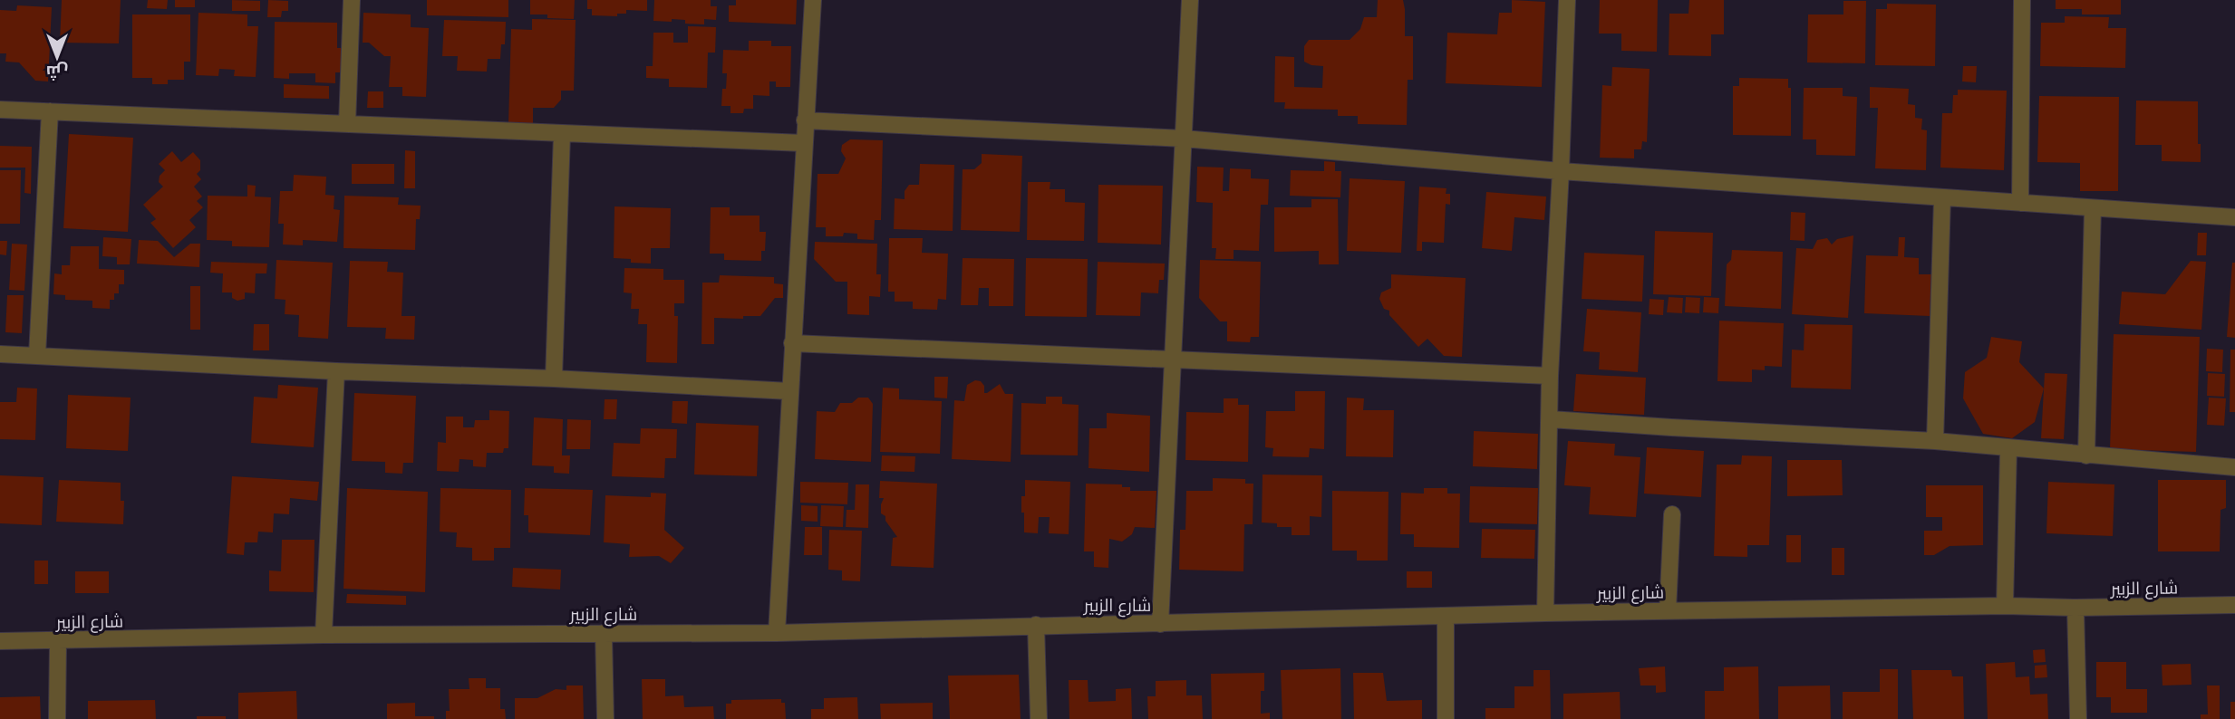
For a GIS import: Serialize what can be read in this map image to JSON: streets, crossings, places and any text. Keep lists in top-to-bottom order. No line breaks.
{"streets":{"street":["شارع الزبير"]},"north":"bottom"}
